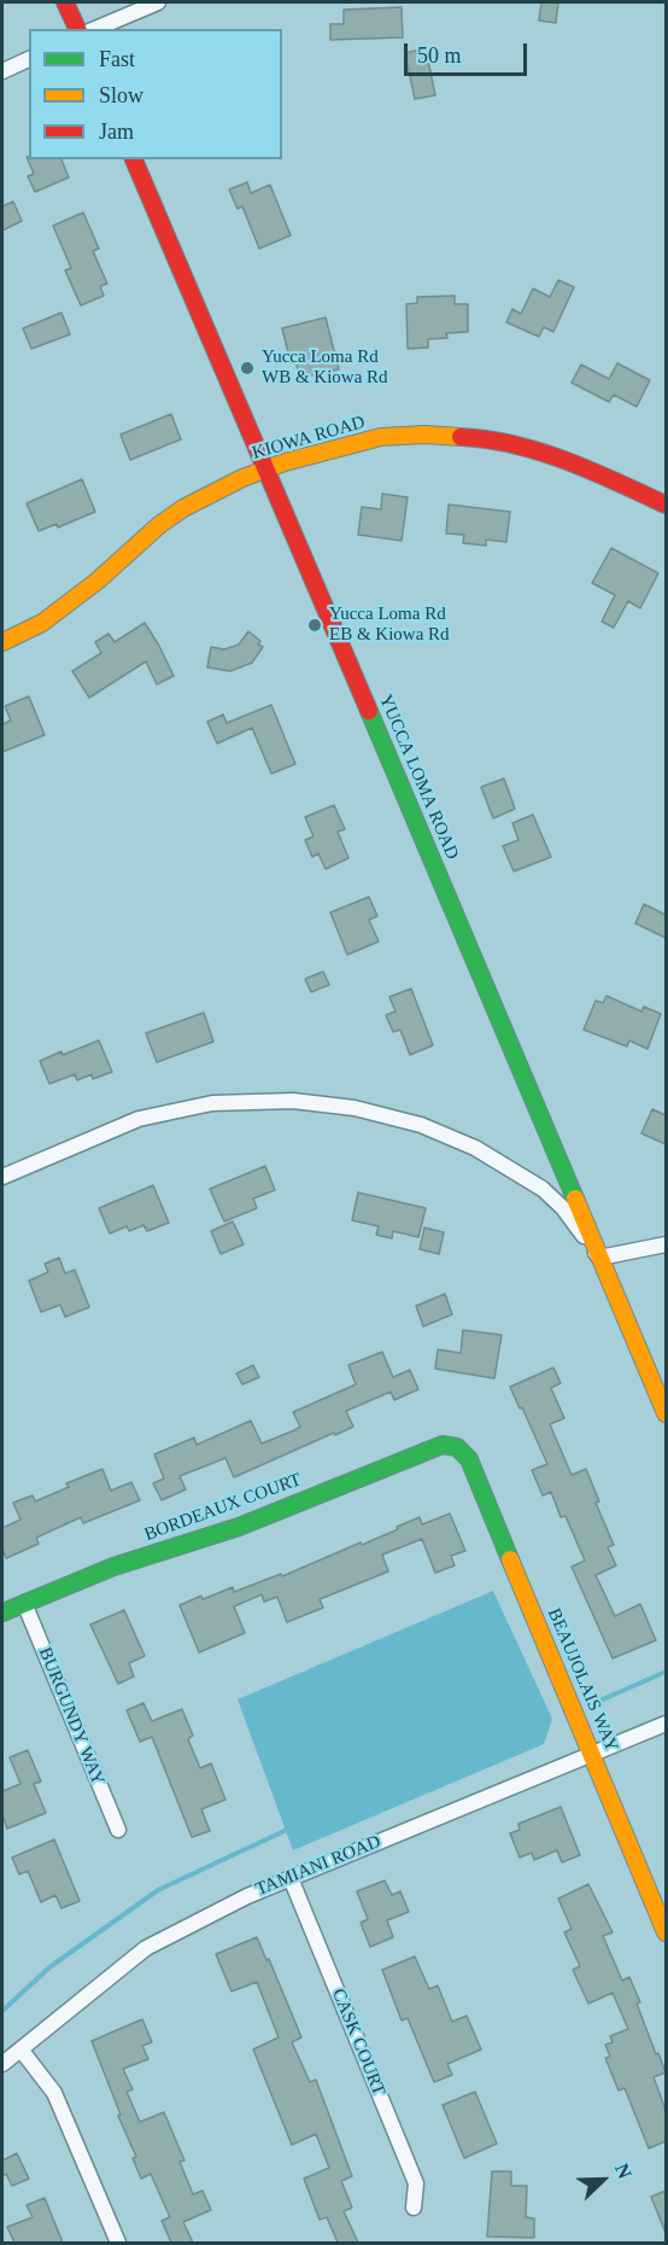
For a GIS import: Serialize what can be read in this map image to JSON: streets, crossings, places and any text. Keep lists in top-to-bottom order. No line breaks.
{"streets":{"street":["KIOWA ROAD","YUCCA LOMA ROAD","BORDEAUX COURT","BEAUJOLAIS WAY","BURGUNDY WAY","TAMIANI ROAD","CASK COURT"]},"crossings":[["KIOWA ROAD","YUCCA LOMA ROAD"],["BORDEAUX COURT","BEAUJOLAIS WAY"],["BORDEAUX COURT","BURGUNDY WAY"],["BEAUJOLAIS WAY","TAMIANI ROAD"],["TAMIANI ROAD","CASK COURT"]],"places":["Yucca Loma Rd WB & Kiowa Rd","Yucca Loma Rd EB & Kiowa Rd"],"legend":["Fast","Slow","Jam"],"scale_bar":"50 m","north":"top right"}
